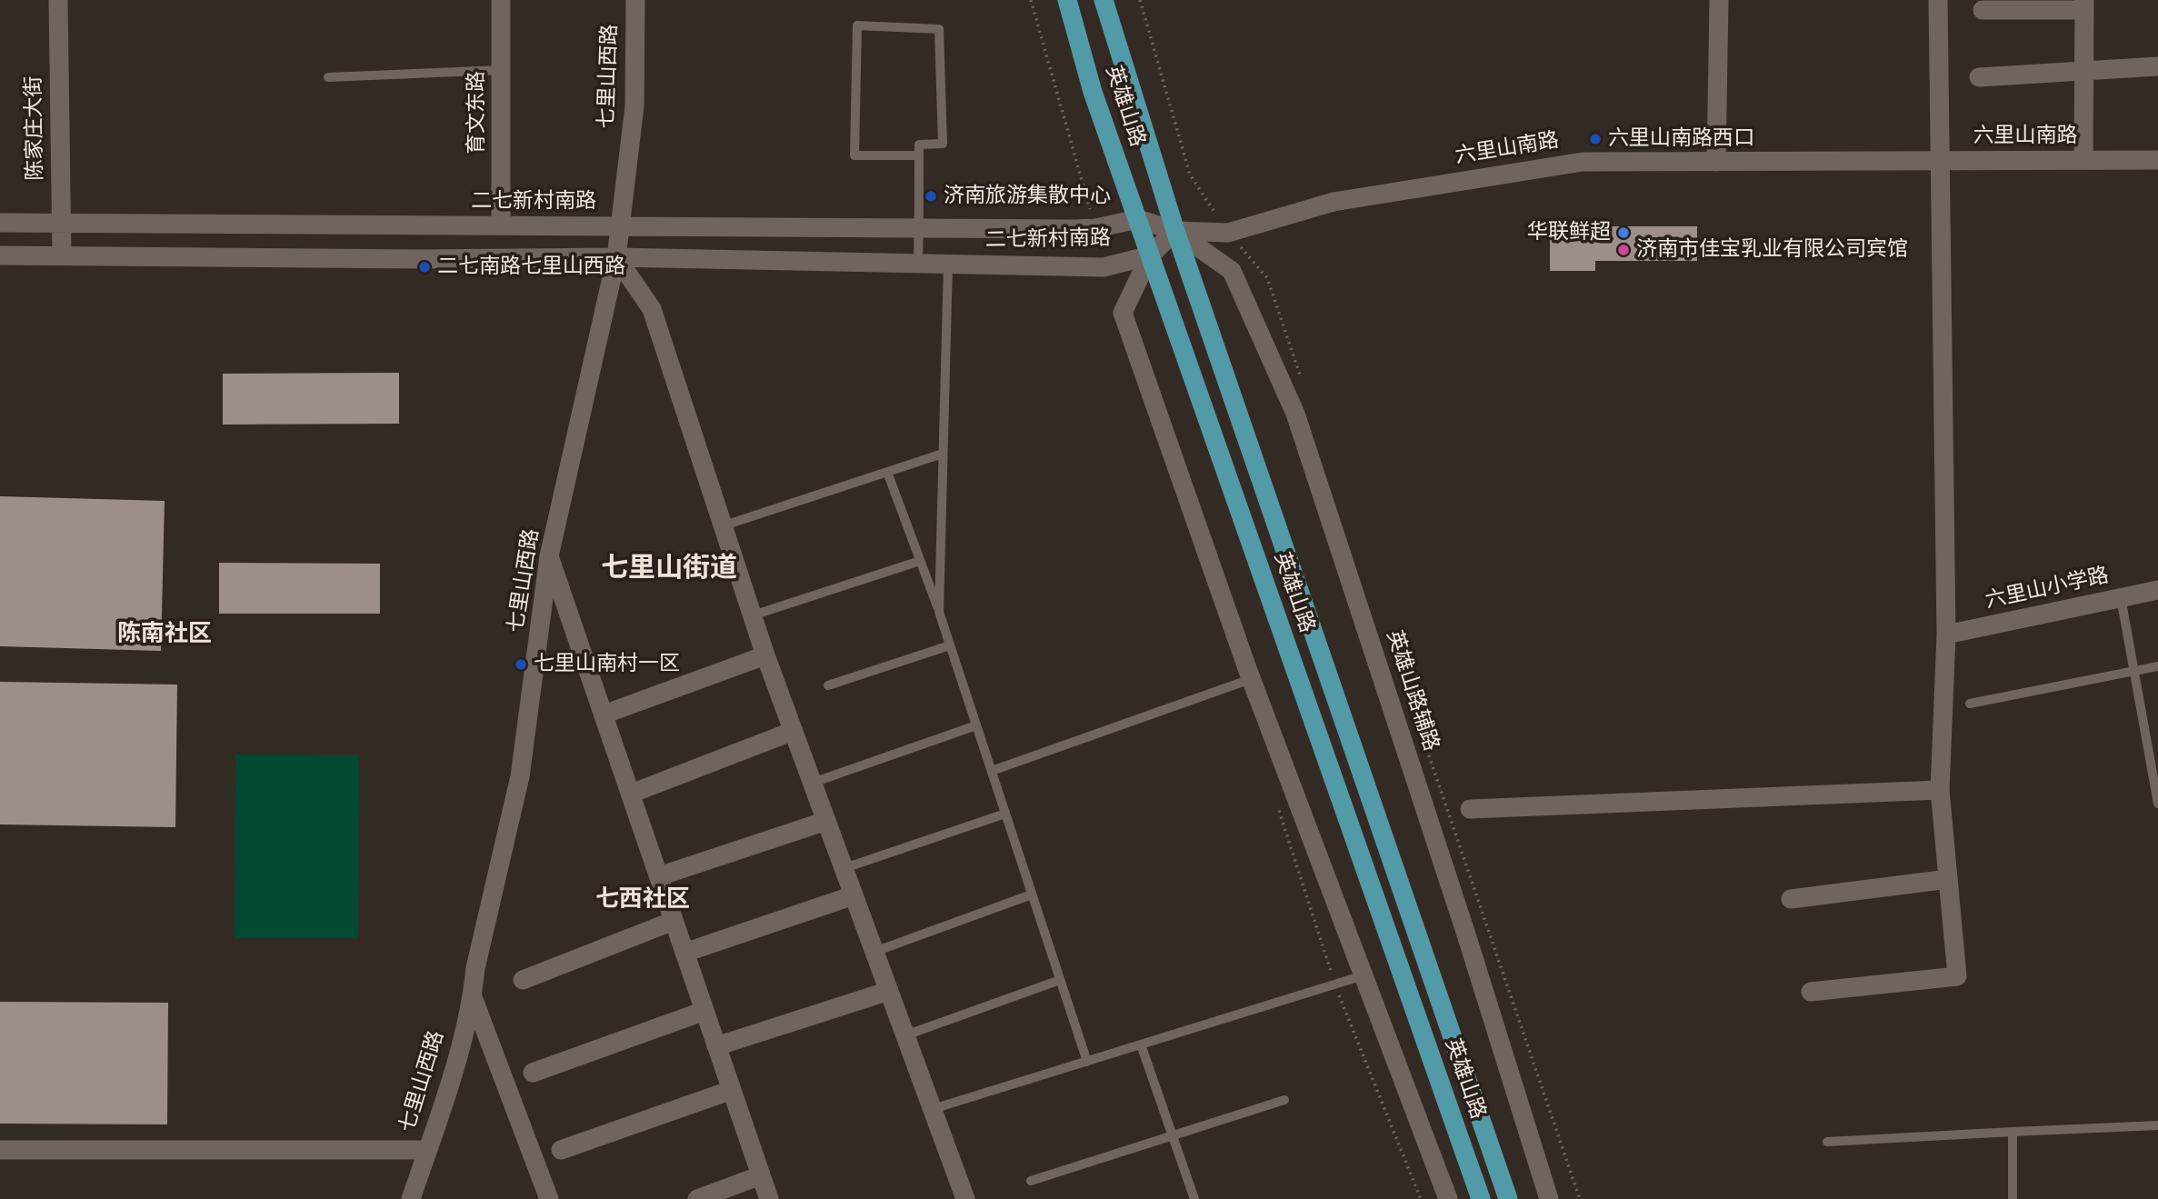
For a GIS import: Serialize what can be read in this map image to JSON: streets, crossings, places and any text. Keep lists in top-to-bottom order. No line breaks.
{"streets":{"main road":["英雄山路"],"street":["七里山西路","育文东路","陈家庄大街","六里山南路","二七新村南路","六里山小学路","英雄山路辅路"]},"crossings":[["七里山西路","二七新村南路"],["英雄山路","六里山南路"],["英雄山路","二七新村南路"],["英雄山路","英雄山路辅路"],["育文东路","二七新村南路"],["陈家庄大街","二七新村南路"],["六里山南路","二七新村南路"],["六里山南路","英雄山路辅路"],["二七新村南路","英雄山路辅路"]],"districts":["七里山街道","陈南社区","七西社区"],"places":["六里山南路西口","济南旅游集散中心","华联鲜超","济南市佳宝乳业有限公司宾馆","二七南路七里山西路","七里山南村一区"]}
